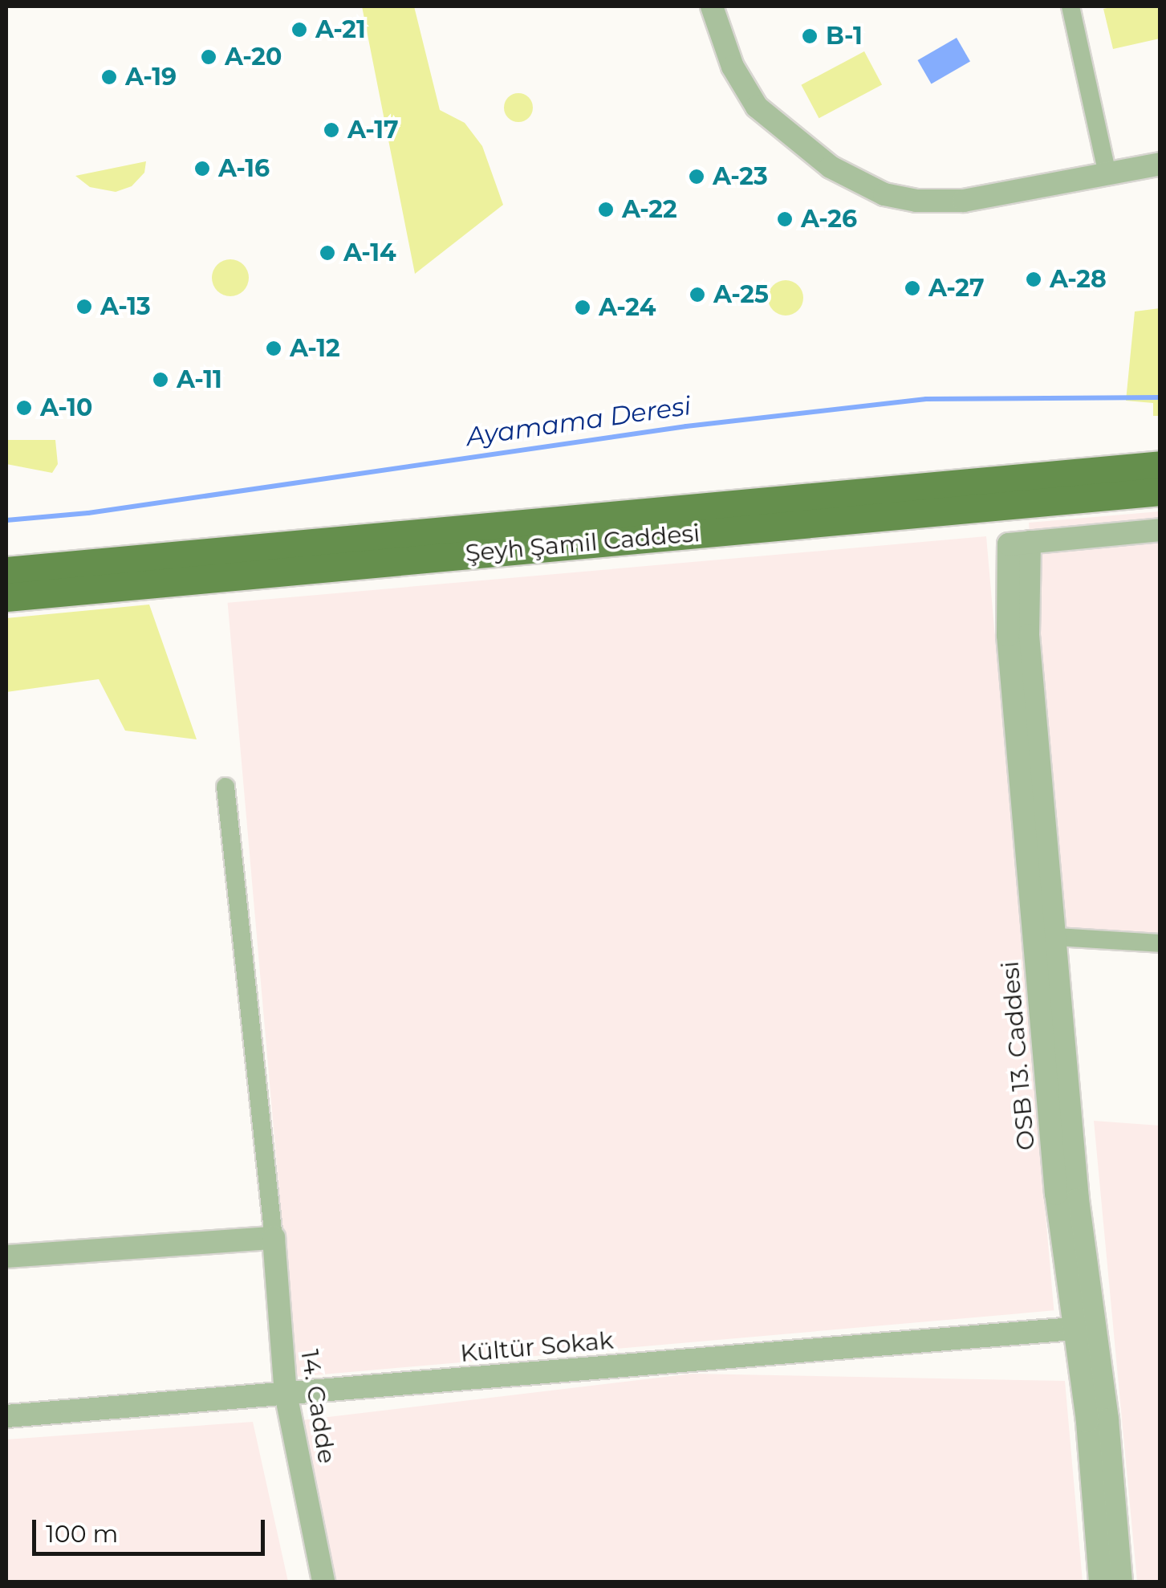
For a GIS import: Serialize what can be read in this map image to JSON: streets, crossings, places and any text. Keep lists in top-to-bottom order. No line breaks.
{"streets":{"main road":["Şeyh Şamil Caddesi"],"street":["OSB 13. Caddesi","Kültür Sokak","14. Cadde"]},"crossings":[["OSB 13. Caddesi","Kültür Sokak"],["Kültür Sokak","14. Cadde"]],"water":["Ayamama Deresi"],"places":["A-21","B-1","A-20","A-19","A-17","A-16","A-23","A-22","A-26","A-14","A-28","A-27","A-25","A-13","A-24","A-12","A-11","A-10"],"scale_bar":"100 m"}
